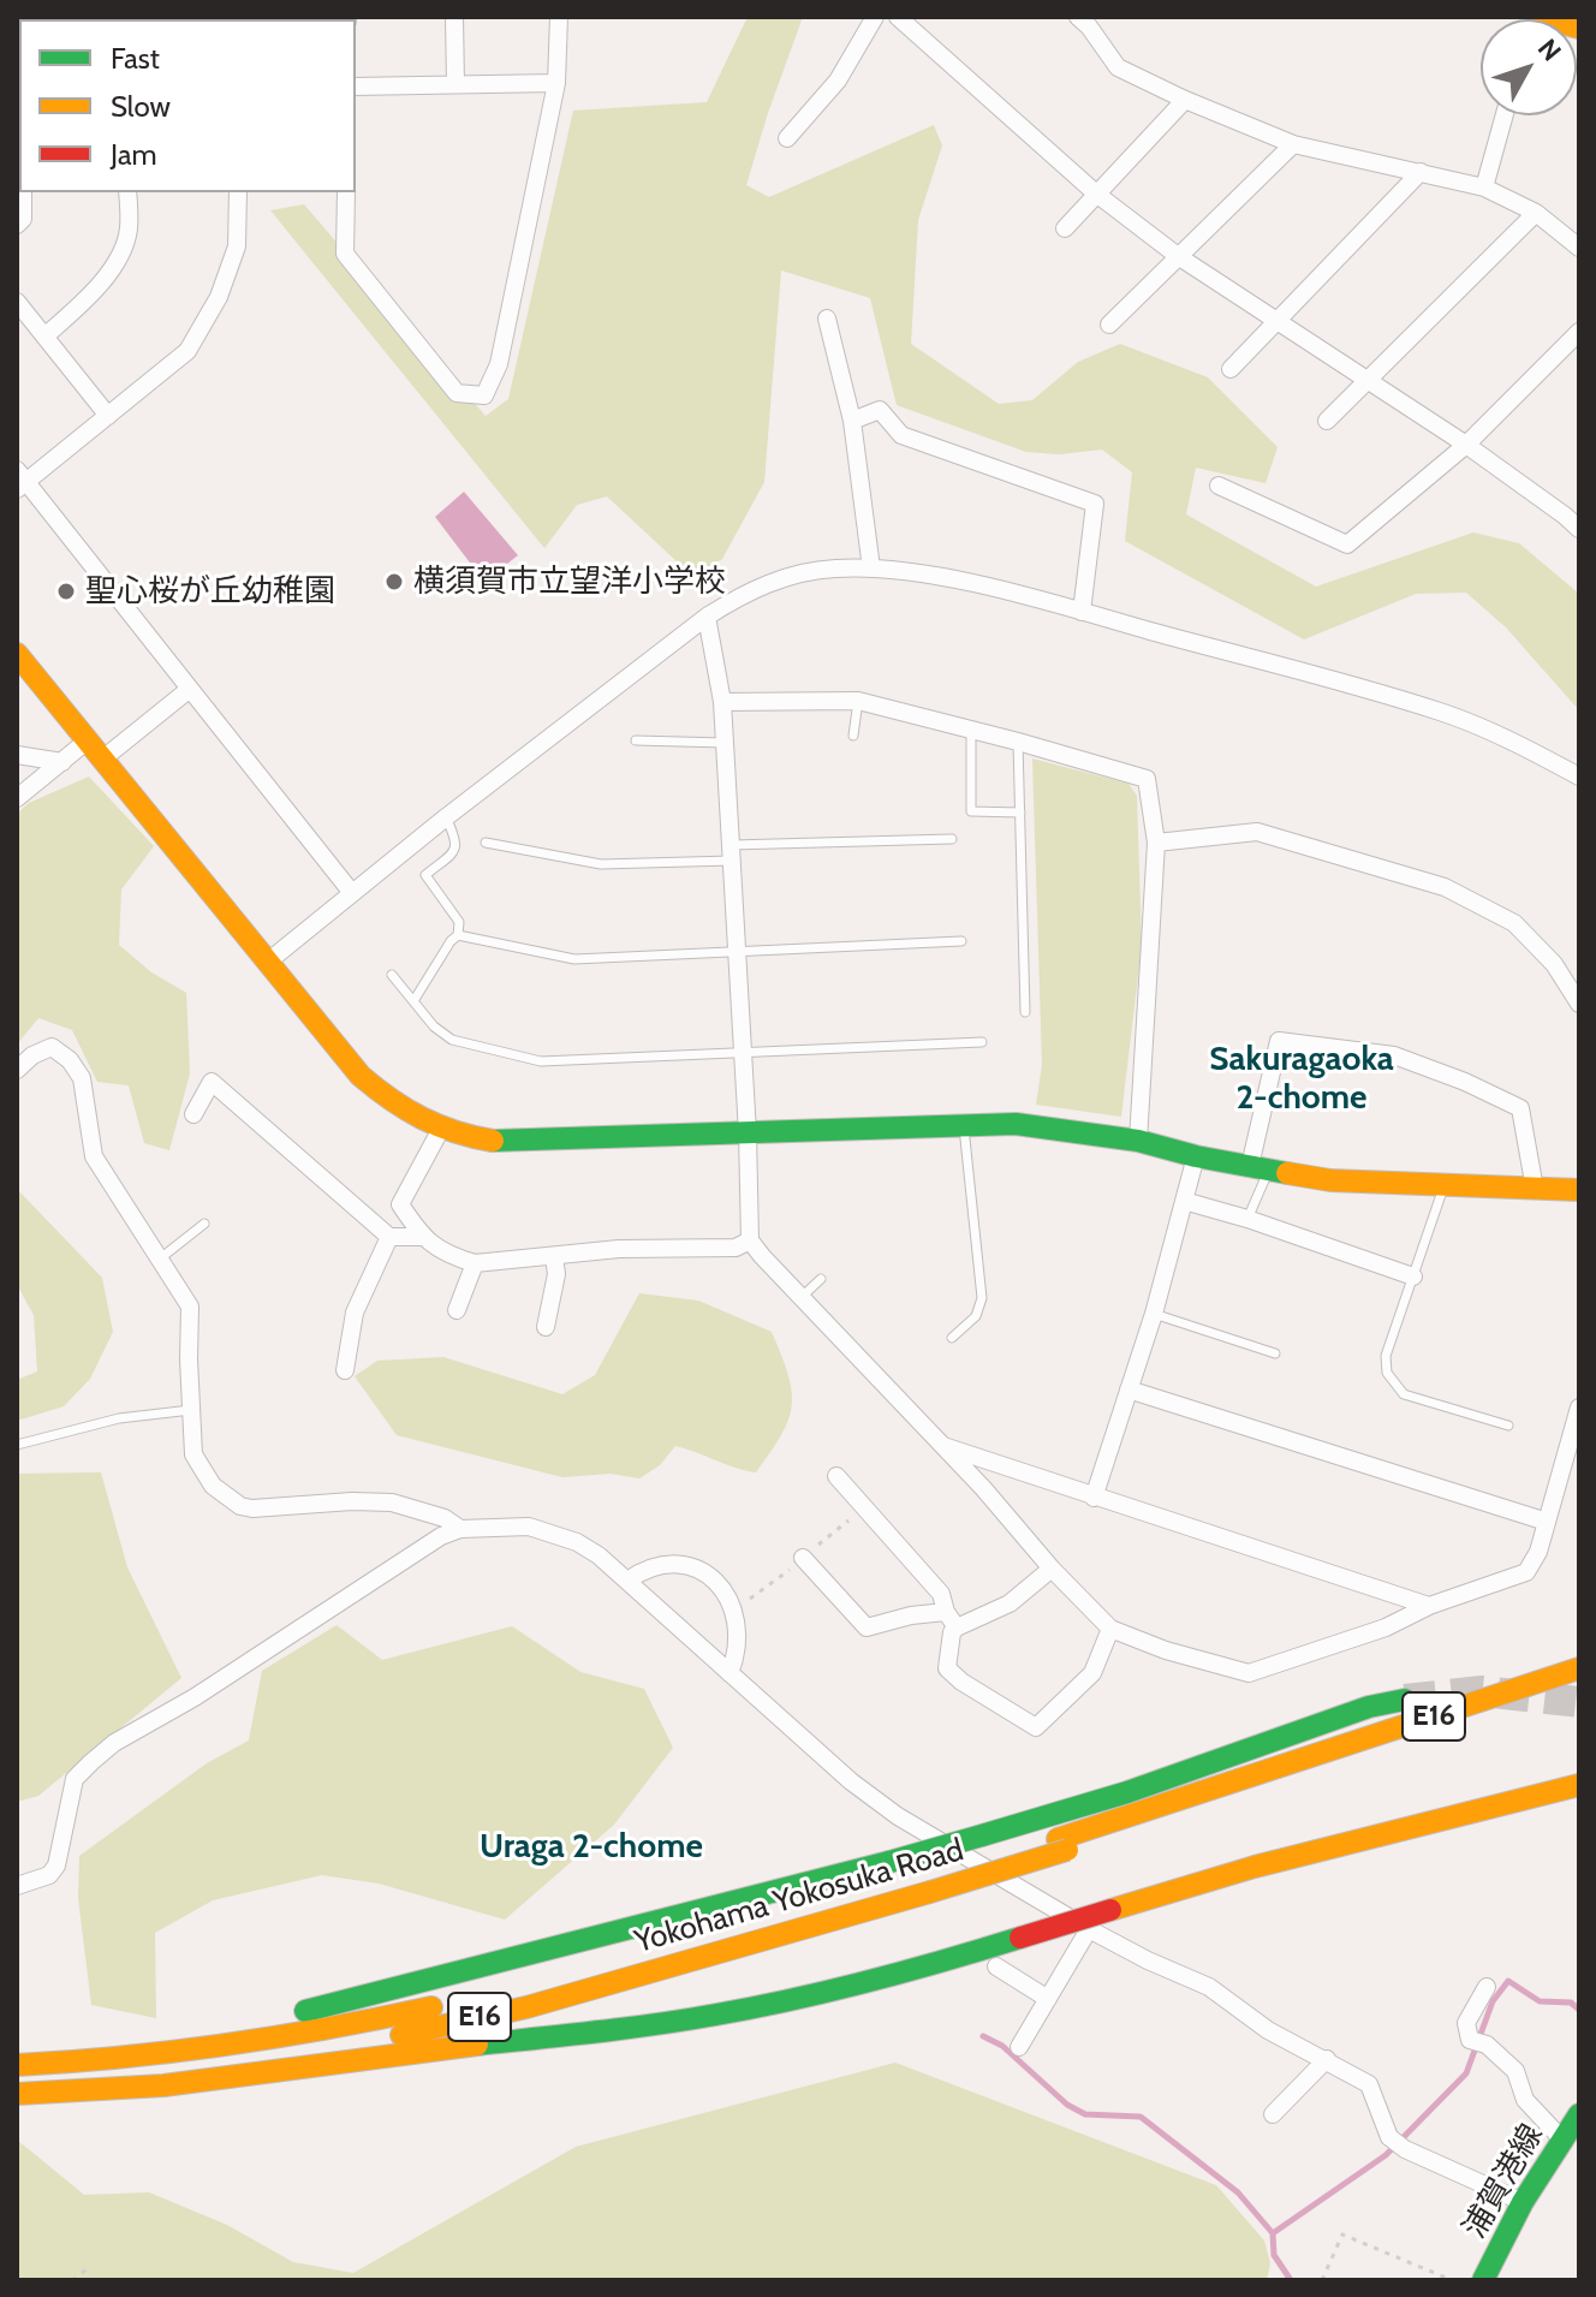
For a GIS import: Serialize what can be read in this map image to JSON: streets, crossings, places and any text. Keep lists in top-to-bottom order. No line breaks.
{"streets":{"main road":["E16","Yokohama Yokosuka Road","浦賀港線"]},"districts":["Sakuragaoka 2-chome","Uraga 2-chome"],"places":["横須賀市立望洋小学校","聖心桜が丘幼稚園"],"legend":["Fast","Slow","Jam"],"north":"top right"}
